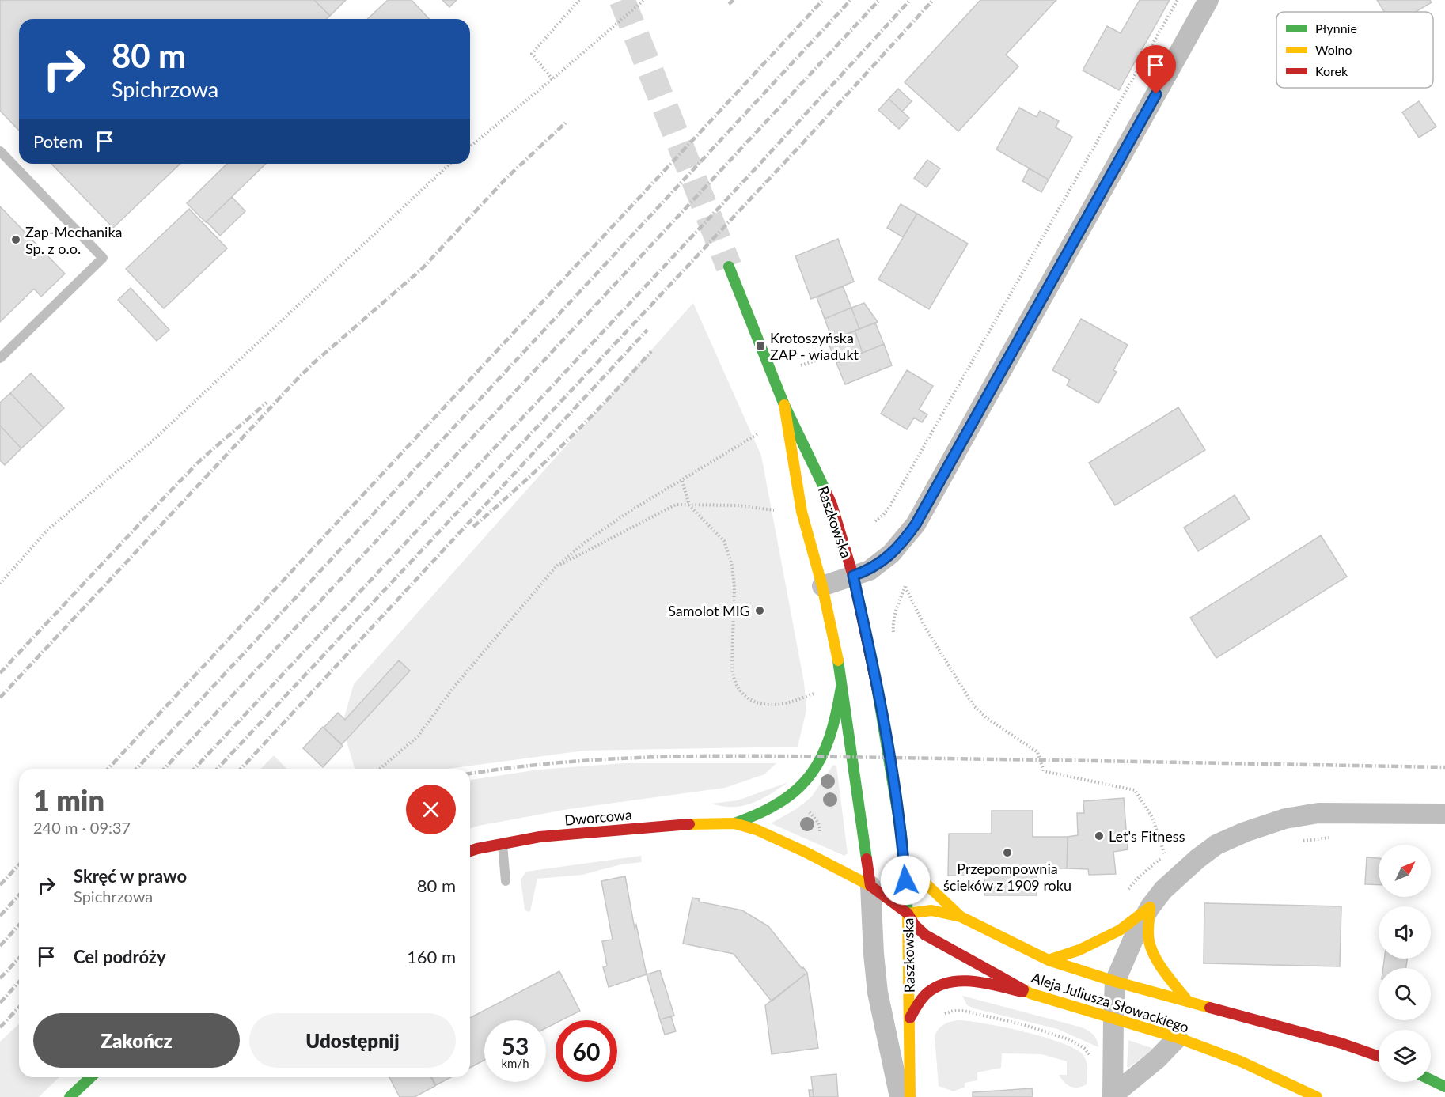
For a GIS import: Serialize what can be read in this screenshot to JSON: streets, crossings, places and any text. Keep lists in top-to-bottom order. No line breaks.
{"streets":{"main road":["Raszkowska","Dworcowa","Aleja Juliusza Słowackiego"]},"crossings":[["Raszkowska","Dworcowa"],["Raszkowska","Aleja Juliusza Słowackiego"],["Dworcowa","Aleja Juliusza Słowackiego"]],"places":{"other":["Zap-Mechanika Sp. z o.o.","Samolot MIG","Let's Fitness","Przepompownia ścieków z 1909 roku"],"transit":["Krotoszyńska ZAP - wiadukt"]},"legend":["Płynnie","Wolno","Korek"],"north":"top right","page":{"turn":["80 m","Spichrzowa"],"then":"Potem","heading":["1 min","240 m · 09:37"],"list":[{"name":"Skręć w prawo","note":"Spichrzowa","value":"80 m"},{"name":"Cel podróży","value":"160 m"}],"buttons":["Zakończ","Udostępnij"],"speed":"53 km/h","limit":"60"}}
